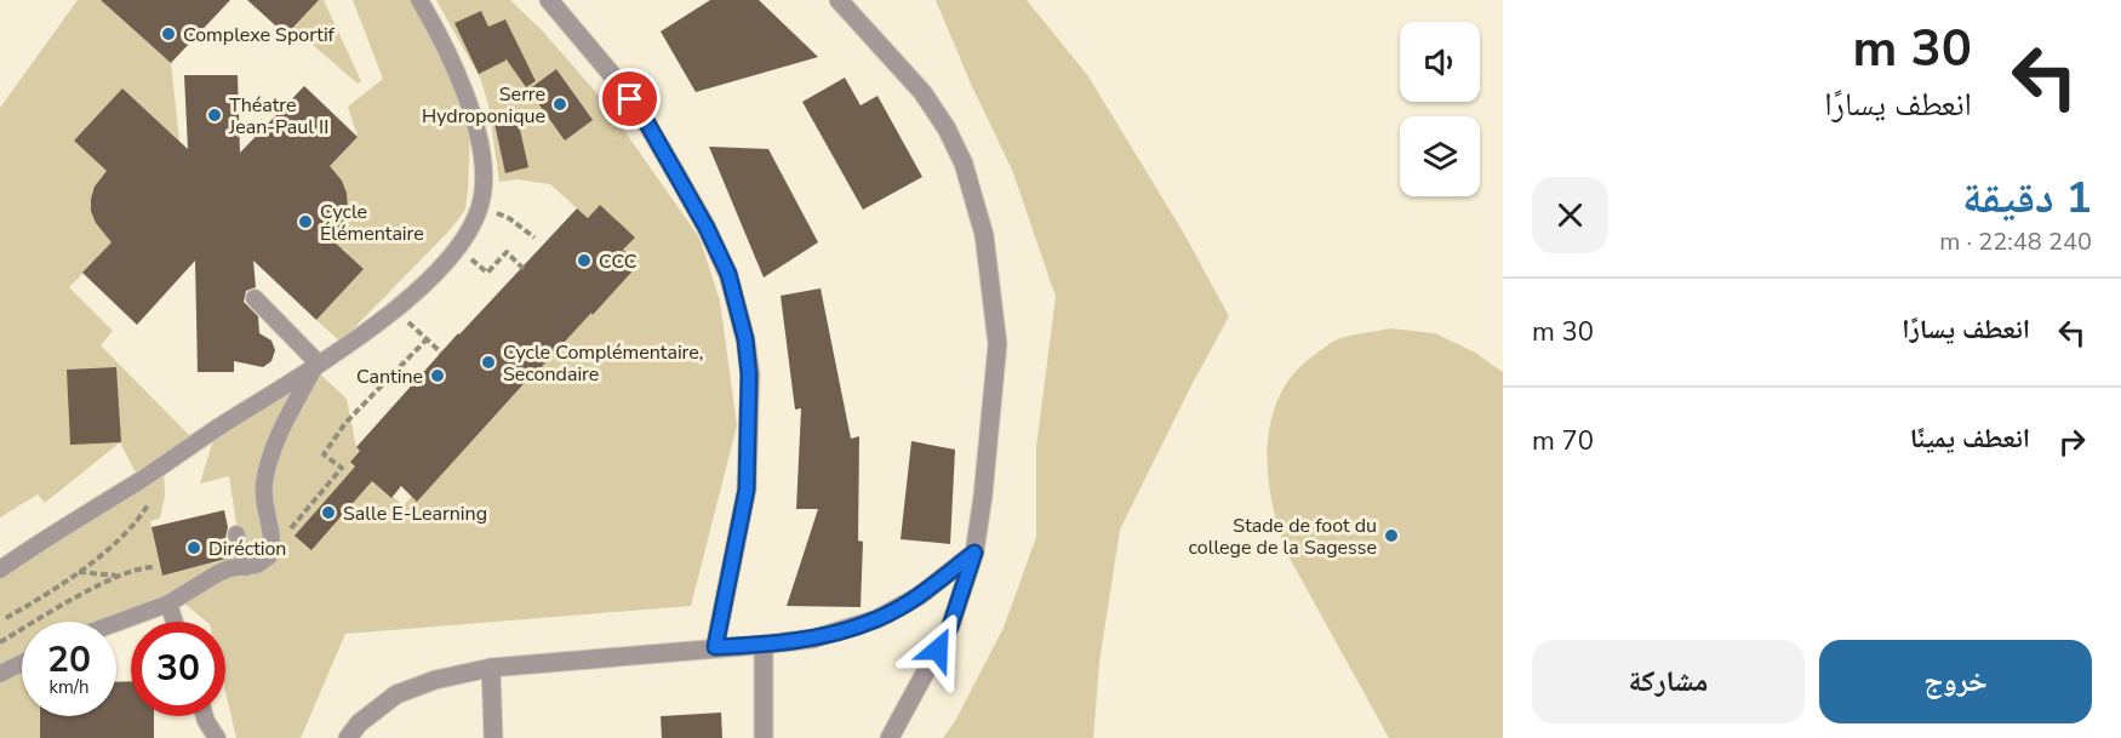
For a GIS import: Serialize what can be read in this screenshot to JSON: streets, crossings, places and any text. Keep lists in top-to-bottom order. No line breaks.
{"places":["Complexe Sportif","Serre Hydroponique","Théatre Jean-Paul II","Cycle Élémentaire","CCC","Cycle Complémentaire, Secondaire","Cantine","Salle E-Learning","Stade de foot du college de la Sagesse","Diréction"],"page":{"turn":["30 m","انعطف يسارًا"],"heading":["1 دقيقة","240 m · 22:48"],"list":[{"name":"انعطف يسارًا","value":"30 m"},{"name":"انعطف يمينًا","value":"70 m"}],"speed":"20 km/h","limit":"30","buttons":["خروج","مشاركة"]}}
